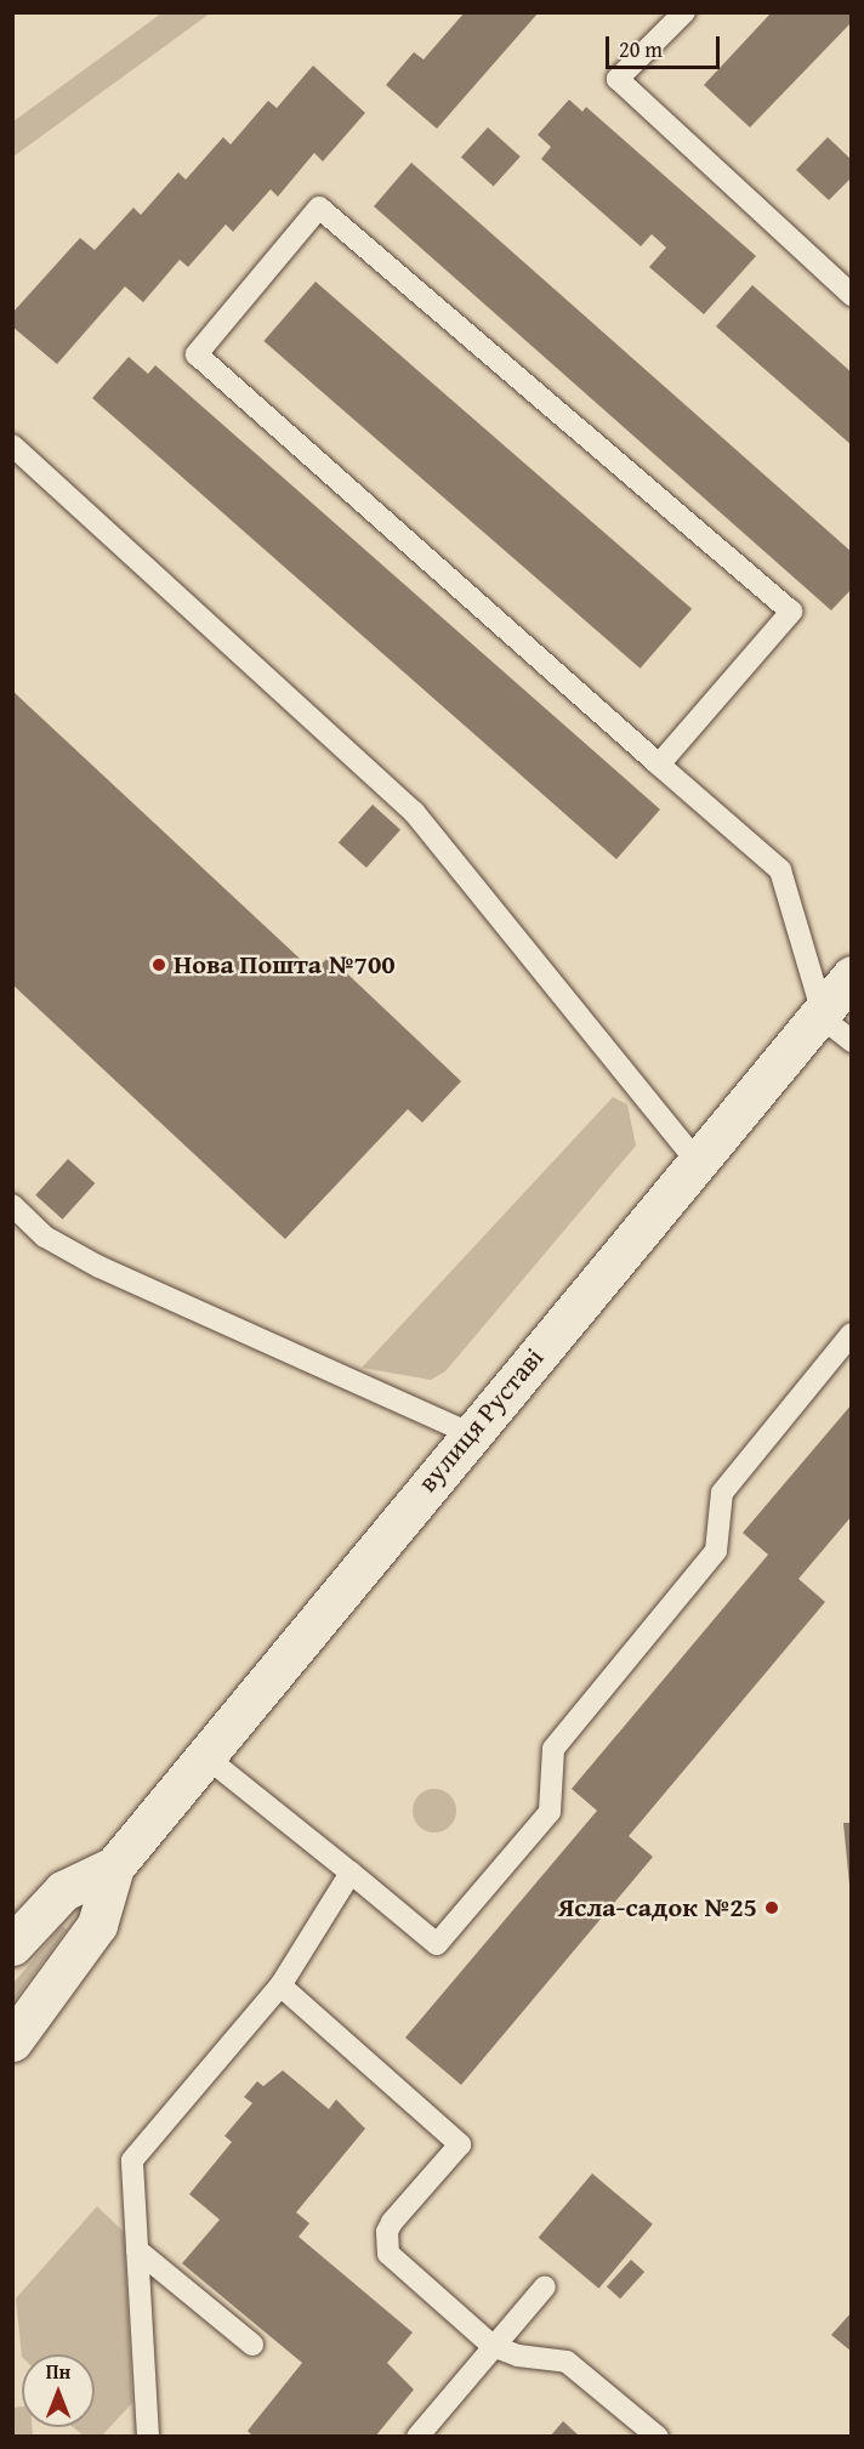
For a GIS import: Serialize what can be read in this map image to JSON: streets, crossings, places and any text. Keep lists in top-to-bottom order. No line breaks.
{"streets":{"main road":["вулиця Руставі"]},"places":["Нова Пошта №700","Ясла-садок №25"],"scale_bar":"20 m","north":"top"}
